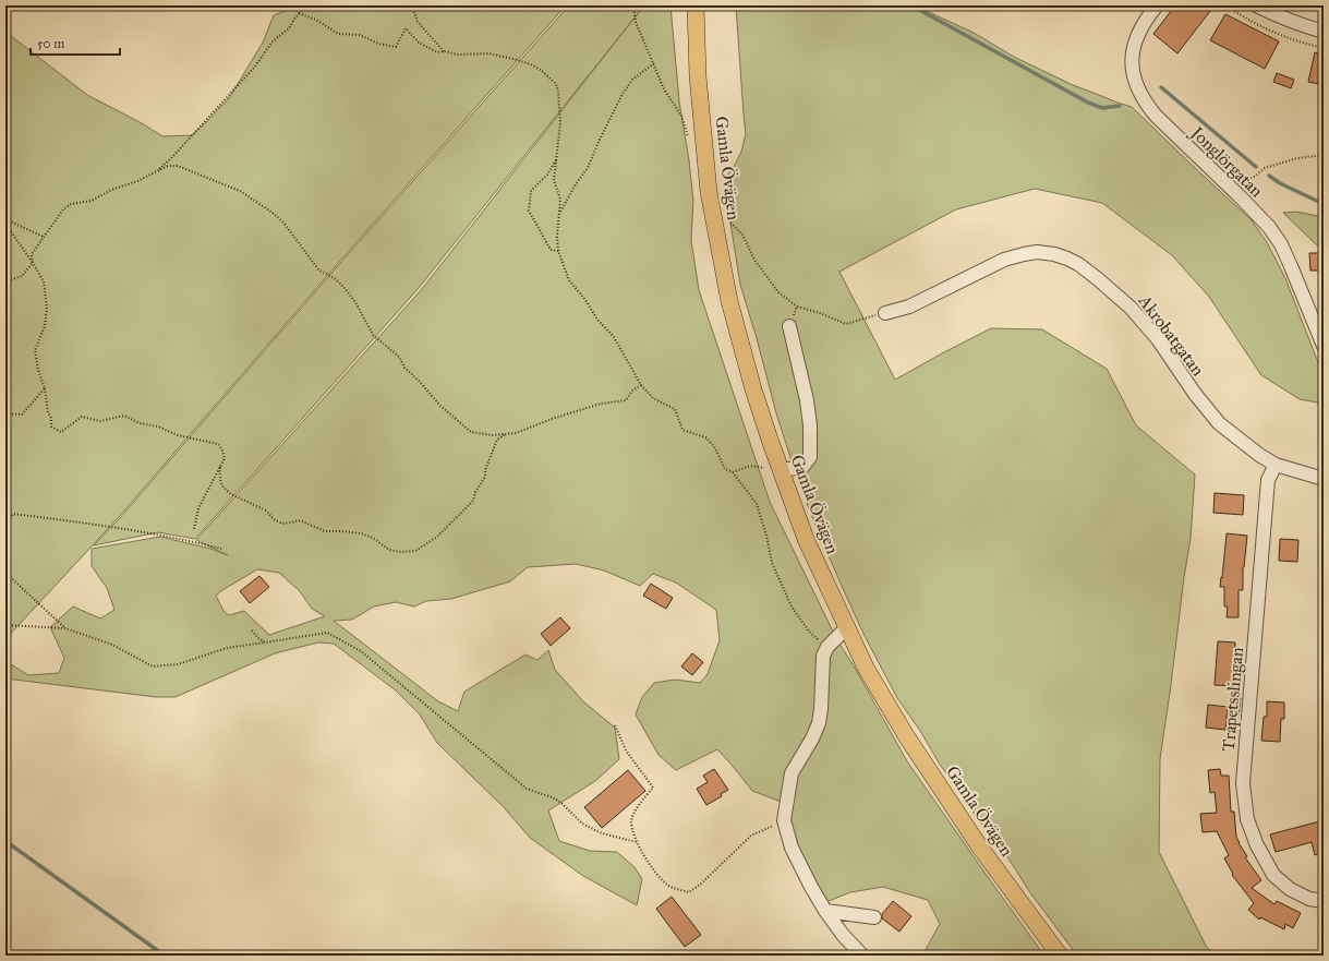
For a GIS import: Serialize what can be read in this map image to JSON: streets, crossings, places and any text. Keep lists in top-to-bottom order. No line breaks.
{"streets":{"main road":["Gamla Övägen"],"street":["Jonglörgatan","Akrobatgatan","Trapetsslingan"]},"crossings":[["Akrobatgatan","Trapetsslingan"]],"scale_bar":"50 m"}
